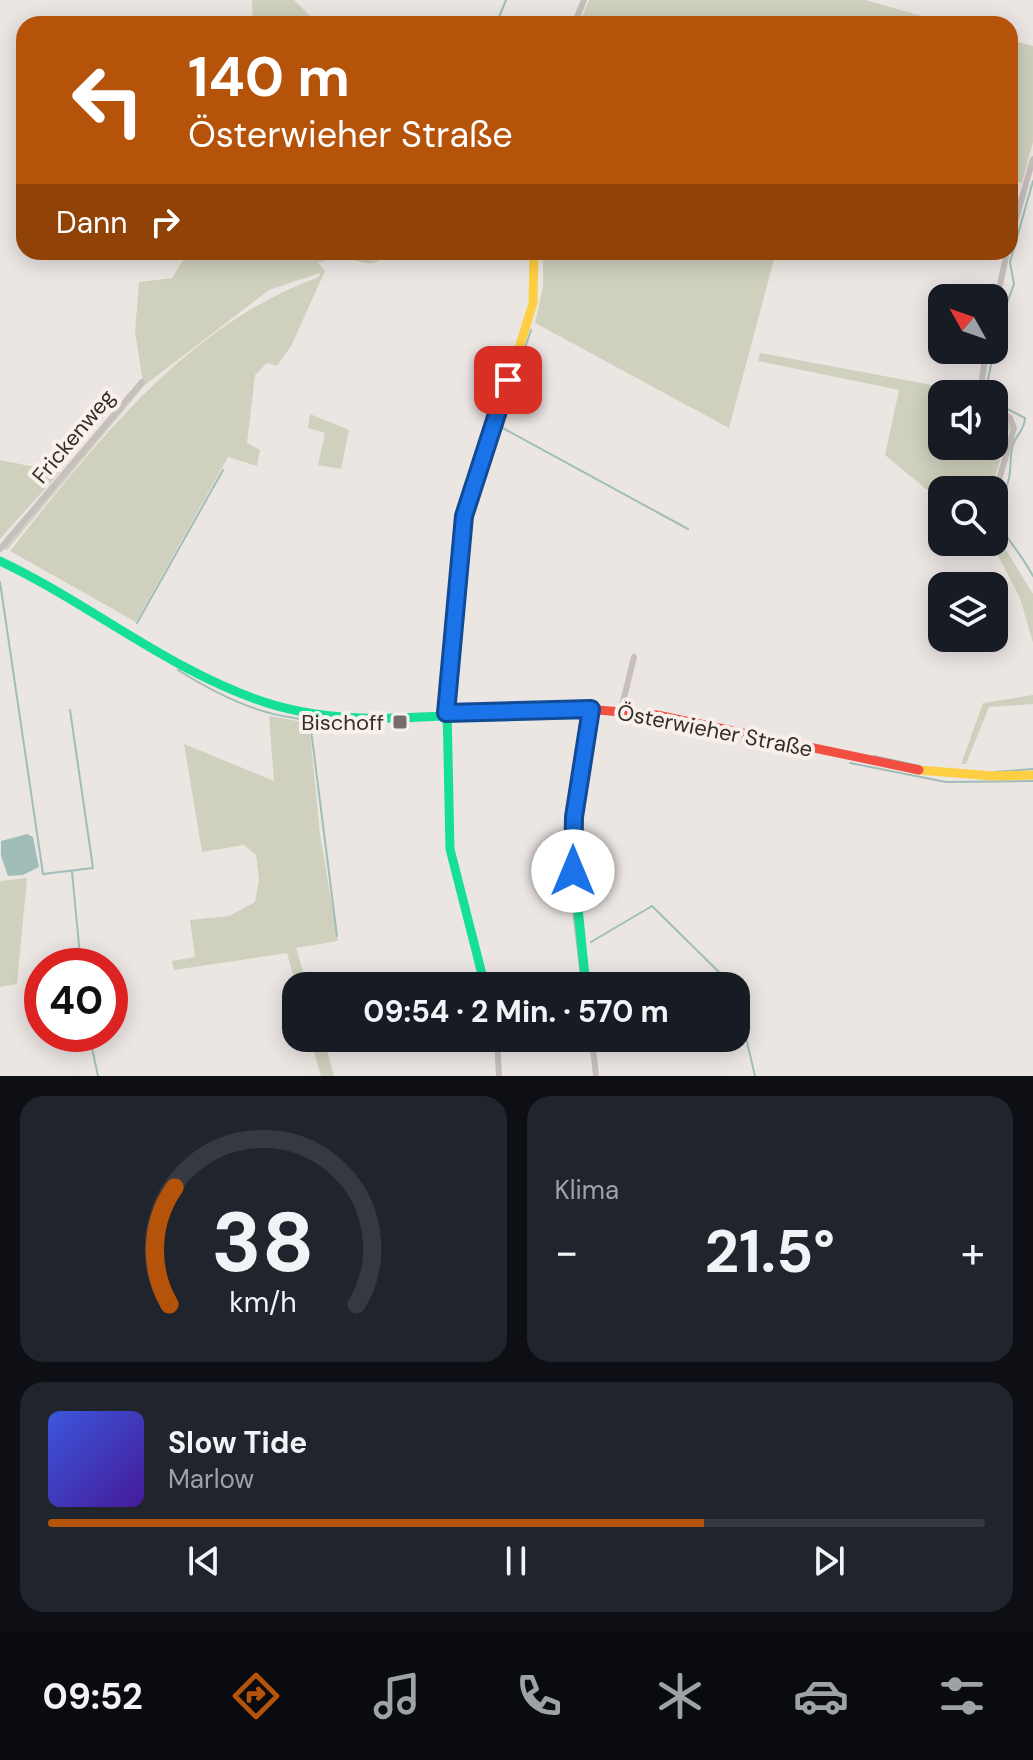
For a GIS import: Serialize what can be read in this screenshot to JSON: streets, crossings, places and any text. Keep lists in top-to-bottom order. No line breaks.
{"streets":{"street":["Frickenweg","Österwieher Straße"]},"places":{"transit":["Bischoff"]},"north":"top left","page":{"turn":["140 m","Österwieher Straße"],"then":"Dann","limit":"40","trip":"09:54 · 2 Min. · 570 m","tile":"Klima","heat":["−","21.5°","+"],"song":["Slow Tide","Marlow"],"tabs":"09:52","gauge":["38","km/h"]}}
